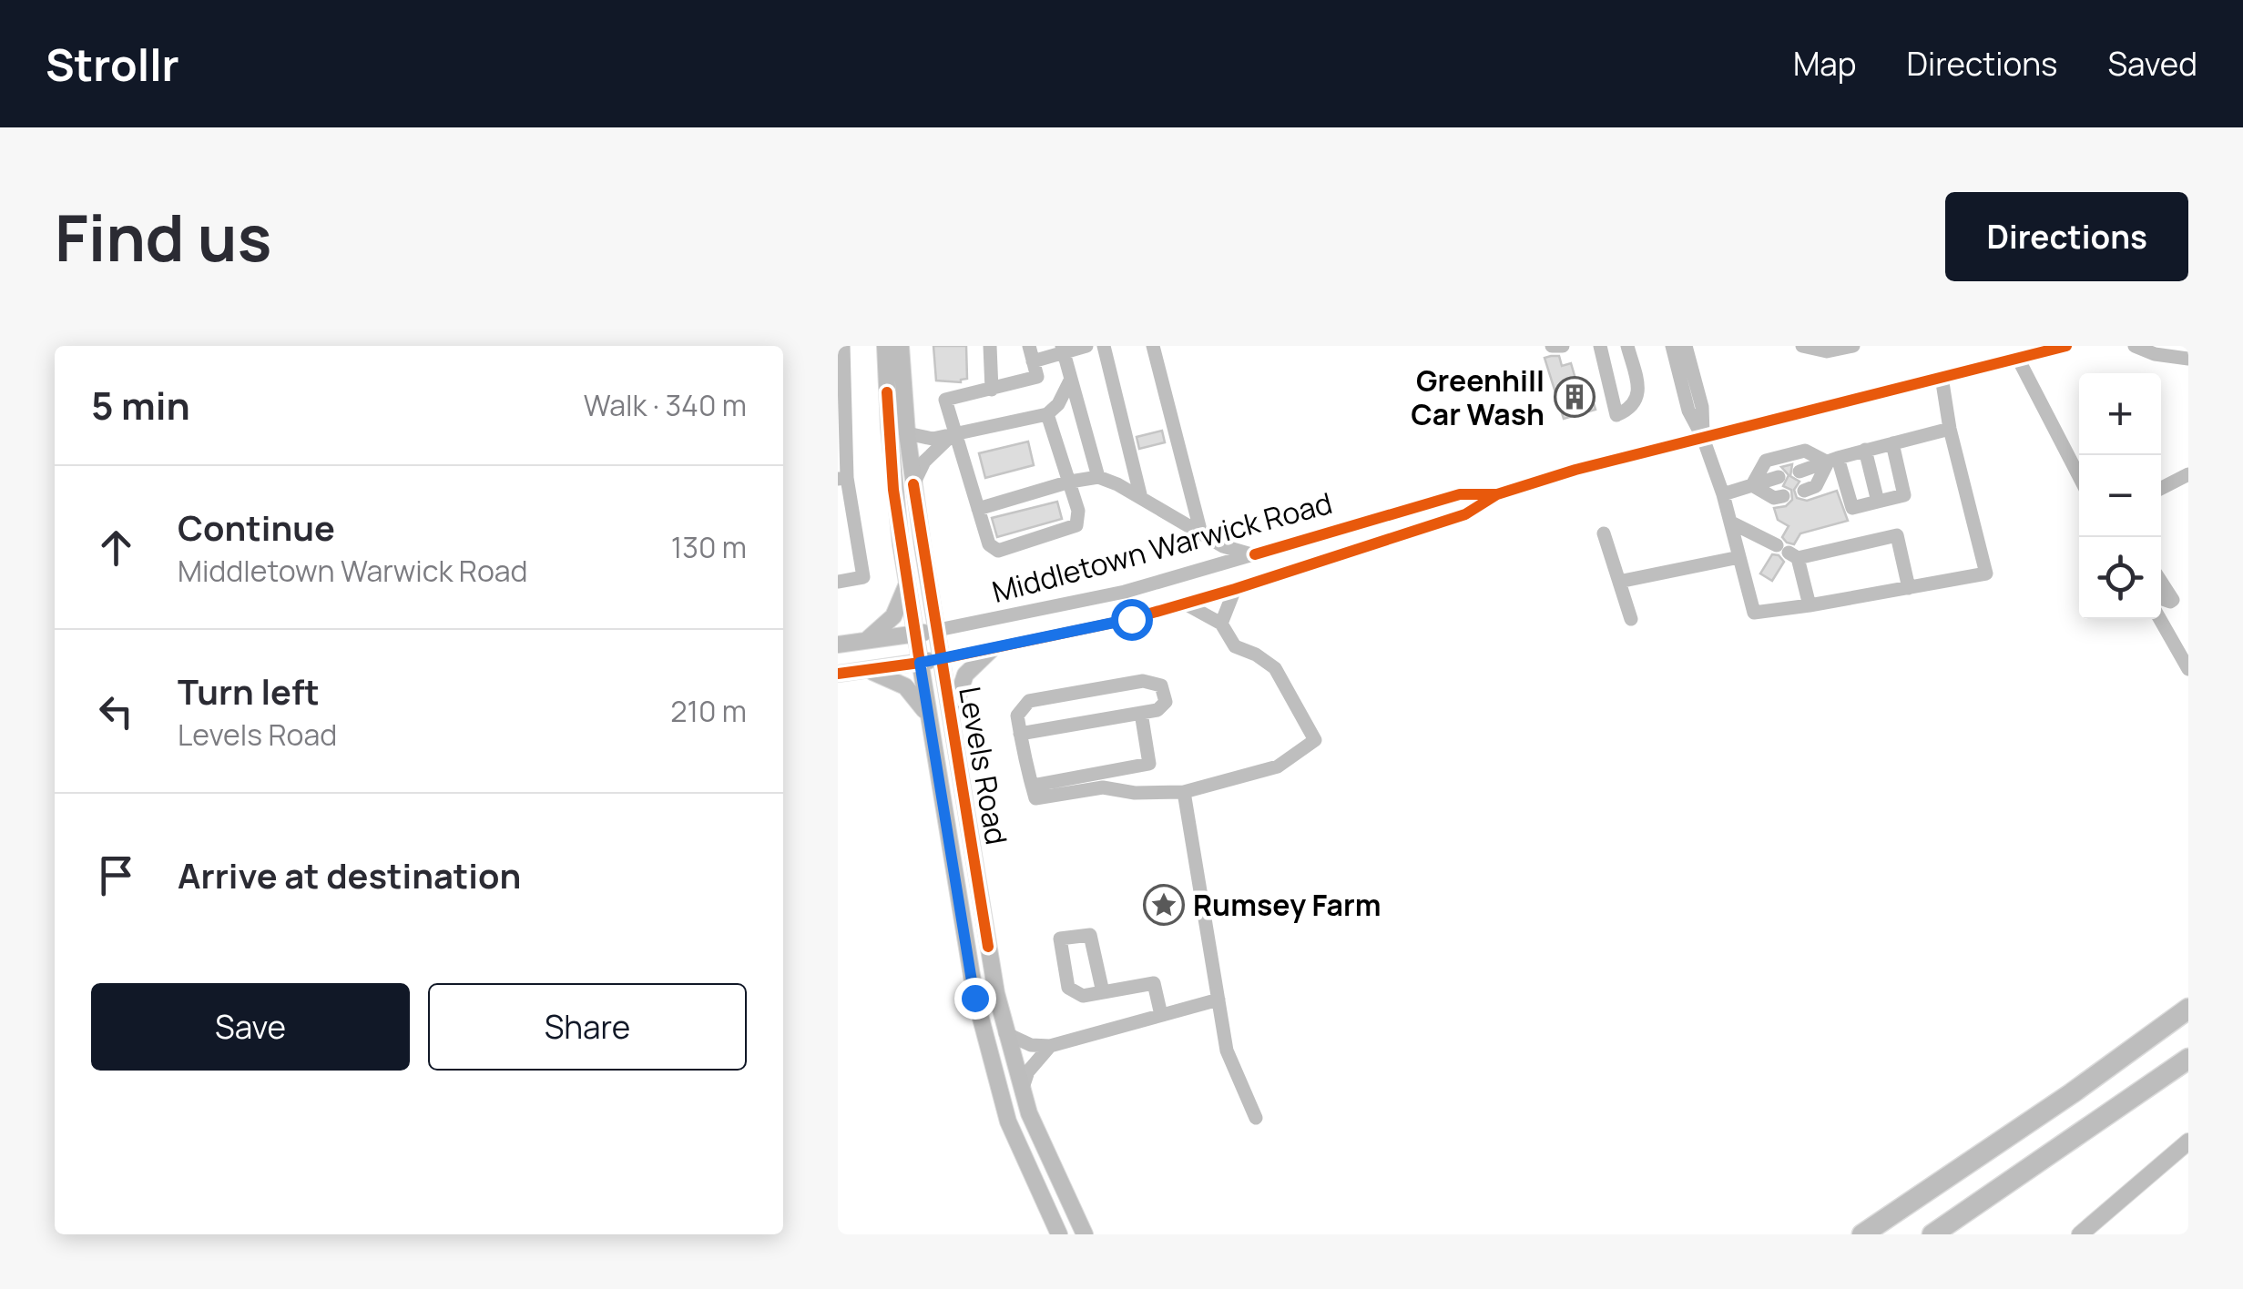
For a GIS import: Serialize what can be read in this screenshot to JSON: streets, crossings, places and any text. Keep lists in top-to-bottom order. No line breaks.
{"streets":{"main road":["Middletown Warwick Road","Levels Road"]},"crossings":[["Middletown Warwick Road","Levels Road"]],"places":{"building":["Greenhill Car Wash"],"place":["Rumsey Farm"]},"page":{"header":"Strollr","nav":["Map","Directions","Saved"],"buttons":["Directions",["Save","Share"]],"title":"Find us","heading":["5 min","Walk · 340 m"],"map_buttons":["+","−"],"list":[["Continue","Middletown Warwick Road","130 m"],["Turn left","Levels Road","210 m"],"Arrive at destination"]}}
